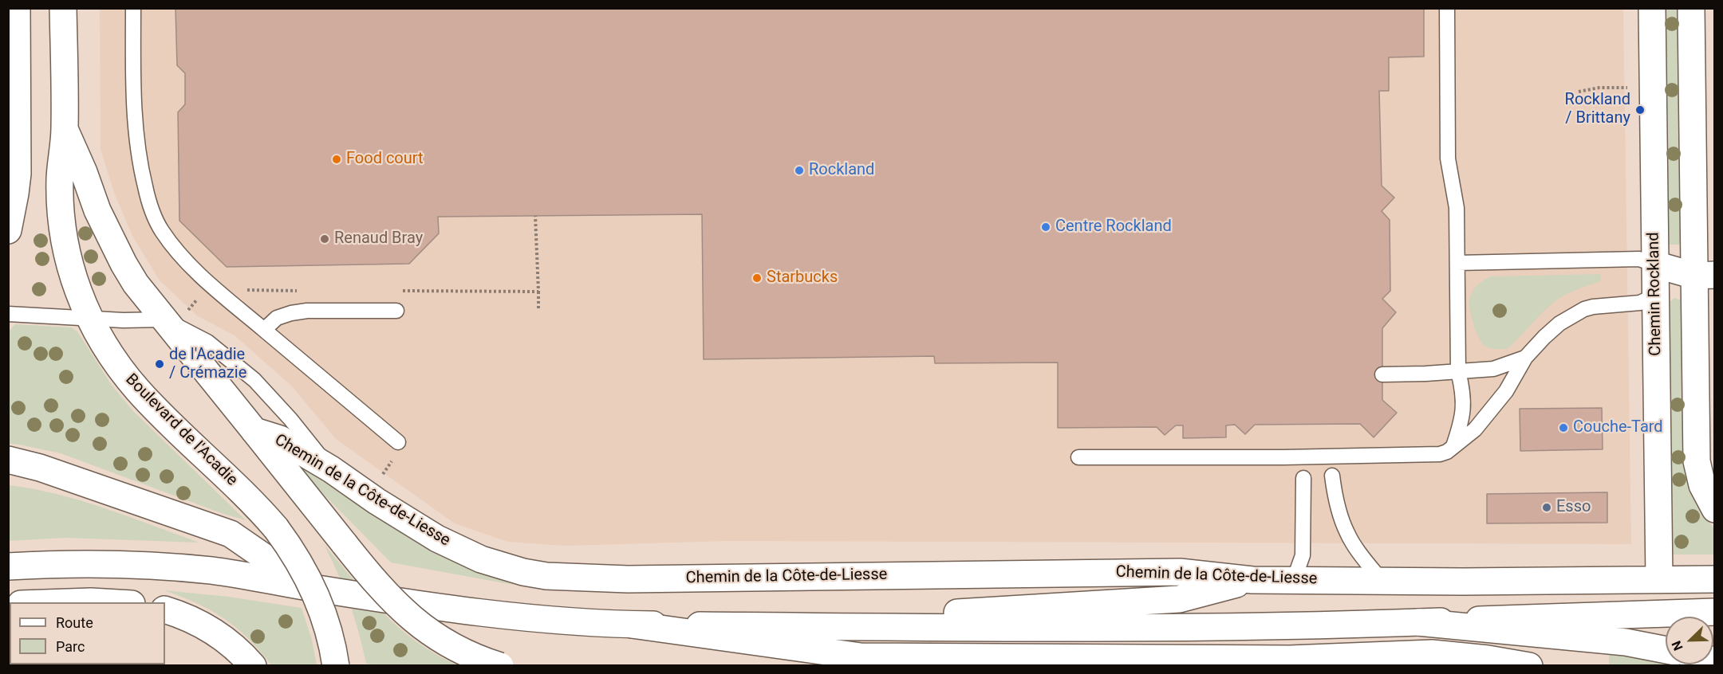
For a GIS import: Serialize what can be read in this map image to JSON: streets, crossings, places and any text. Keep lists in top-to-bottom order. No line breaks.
{"streets":{"main road":["Chemin Rockland","Boulevard de l'Acadie","Chemin de la Côte-de-Liesse"]},"crossings":[["Chemin Rockland","Chemin de la Côte-de-Liesse"],["Boulevard de l'Acadie","Chemin de la Côte-de-Liesse"]],"places":["Rockland / Brittany","Food court","Rockland","Centre Rockland","Renaud Bray","Starbucks","de l'Acadie / Crémazie","Couche-Tard","Esso"],"legend":["Route","Parc"],"north":"bottom left"}
